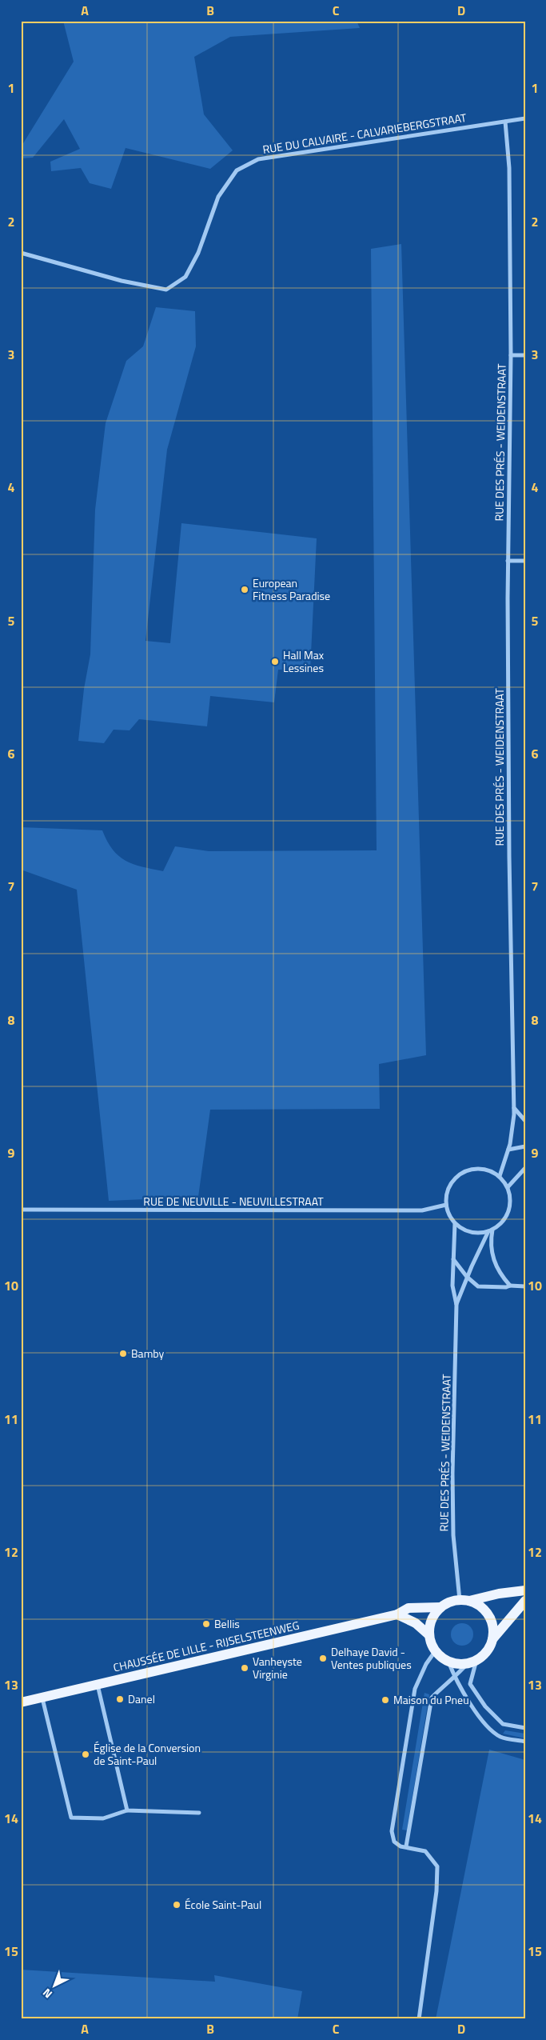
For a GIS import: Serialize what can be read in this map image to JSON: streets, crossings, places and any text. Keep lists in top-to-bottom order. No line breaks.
{"streets":{"main road":["CHAUSSÉE DE LILLE - RIJSELSTEENWEG"],"street":["RUE DU CALVAIRE - CALVARIEBERGSTRAAT","RUE DES PRÉS - WEIDENSTRAAT","RUE DE NEUVILLE - NEUVILLESTRAAT"]},"crossings":[["RUE DU CALVAIRE - CALVARIEBERGSTRAAT","RUE DES PRÉS - WEIDENSTRAAT"],["RUE DES PRÉS - WEIDENSTRAAT","RUE DE NEUVILLE - NEUVILLESTRAAT"],["RUE DES PRÉS - WEIDENSTRAAT","CHAUSSÉE DE LILLE - RIJSELSTEENWEG"]],"places":["European Fitness Paradise","Hall Max Lessines","Bamby","Bellis","Delhaye David - Ventes publiques","Vanheyste Virginie","Danel","Maison du Pneu","Église de la Conversion de Saint-Paul","École Saint-Paul"],"north":"bottom left","grid":{"columns":["A","B","C","D"],"rows":["1","2","3","4","5","6","7","8","9","10","11","12","13","14","15"]}}
